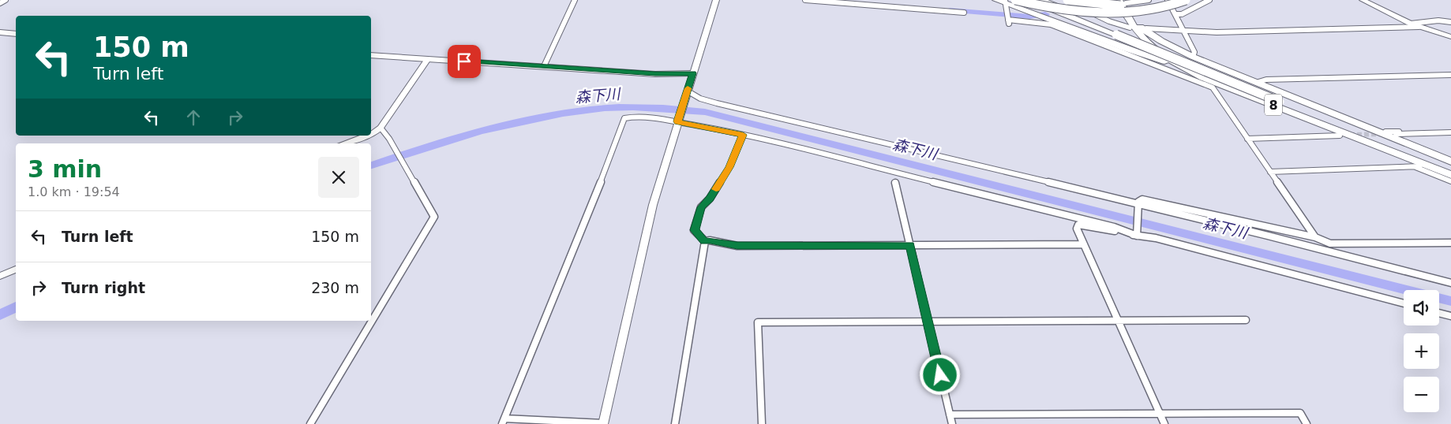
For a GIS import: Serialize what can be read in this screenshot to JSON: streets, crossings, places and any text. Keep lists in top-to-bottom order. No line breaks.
{"streets":{"highway":["8"]},"water":["森下川"],"page":{"turn":["150 m","Turn left"],"heading":["3 min","1.0 km · 19:54"],"list":[{"name":"Turn left","value":"150 m"},{"name":"Turn right","value":"230 m"}],"map_buttons":["+","−"]}}
